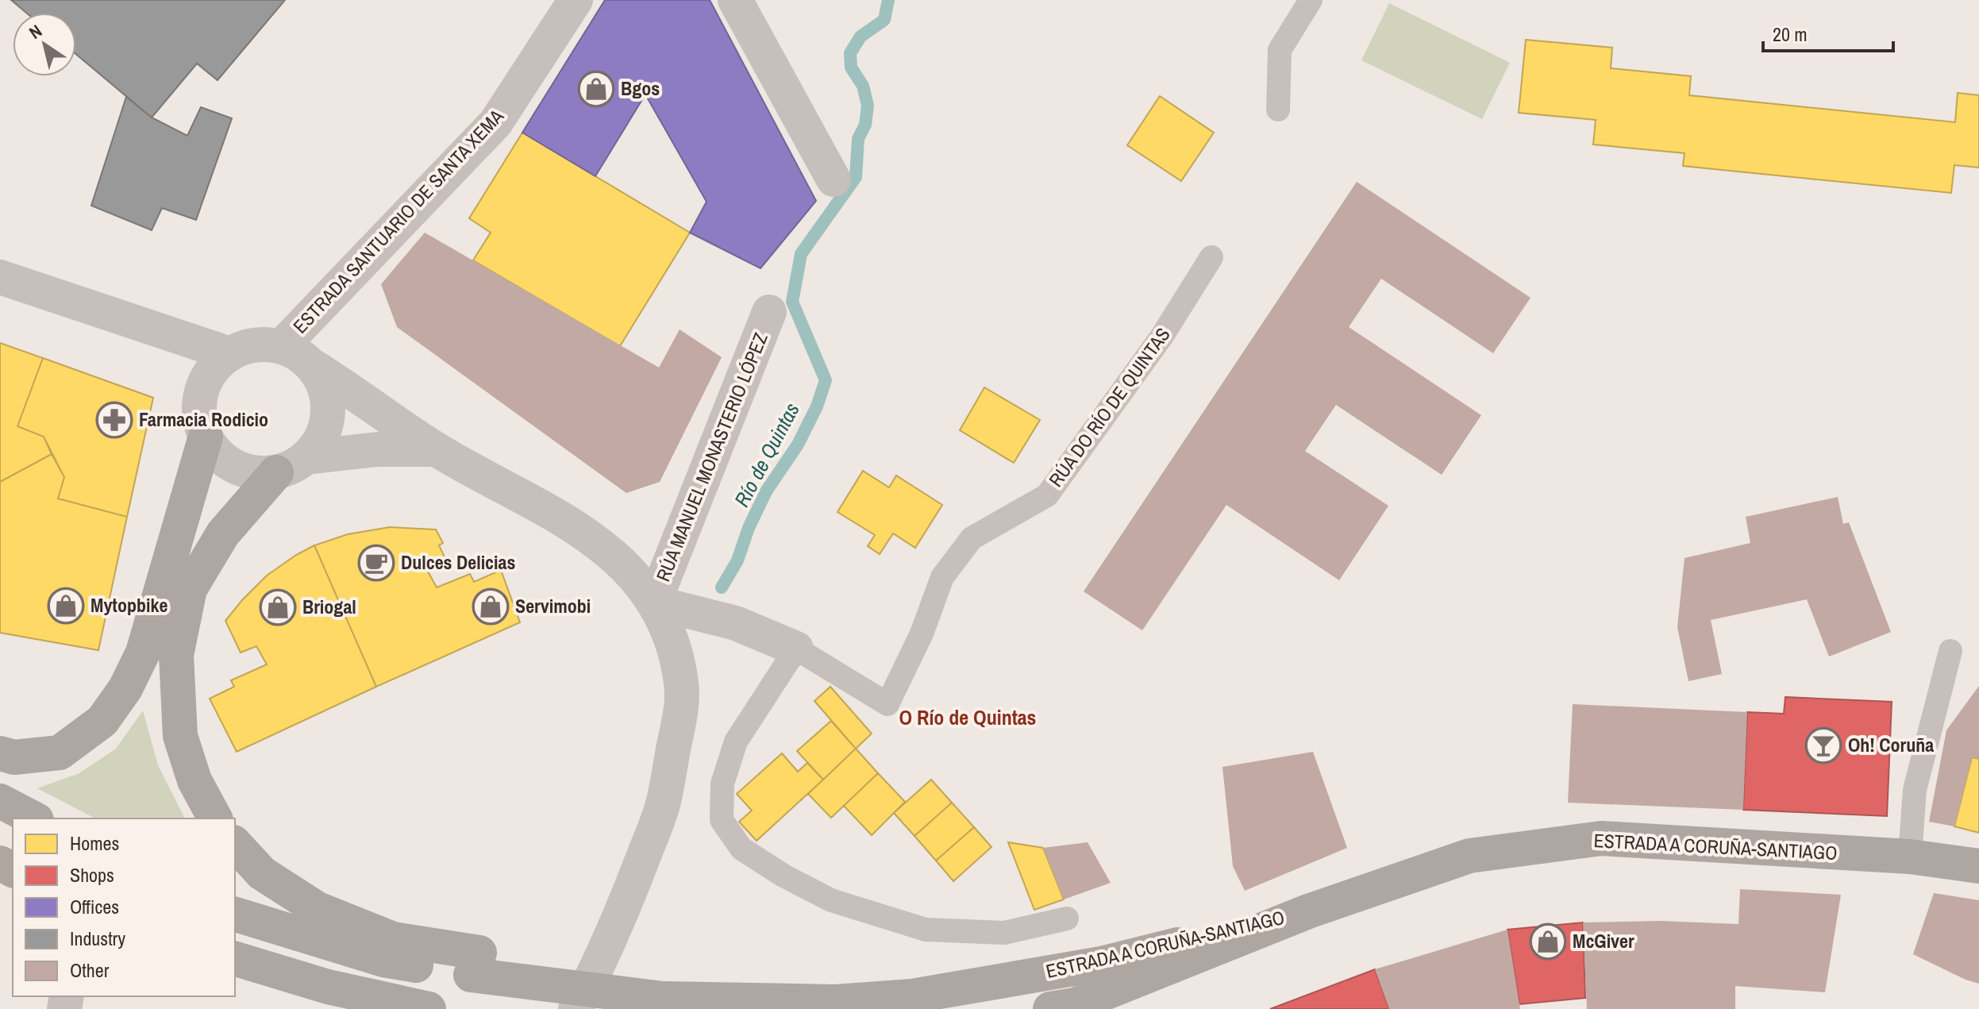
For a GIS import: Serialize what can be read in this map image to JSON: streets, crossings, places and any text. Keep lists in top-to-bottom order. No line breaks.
{"streets":{"highway":["ESTRADA A CORUÑA-SANTIAGO"],"street":["ESTRADA SANTUARIO DE SANTA XEMA","RÚA DO RÍO DE QUINTAS","RÚA MANUEL MONASTERIO LÓPEZ"]},"crossings":[["RÚA DO RÍO DE QUINTAS","RÚA MANUEL MONASTERIO LÓPEZ"]],"districts":["O Río de Quintas"],"water":["Río de Quintas"],"places":{"shop":["Bgos","Mytopbike","Servimobi","Briogal","McGiver"],"pharmacy":["Farmacia Rodicio"],"cafe":["Dulces Delicias"],"bar":["Oh! Coruña"]},"legend":["Homes","Shops","Offices","Industry","Other"],"scale_bar":"20 m","north":"top left"}
